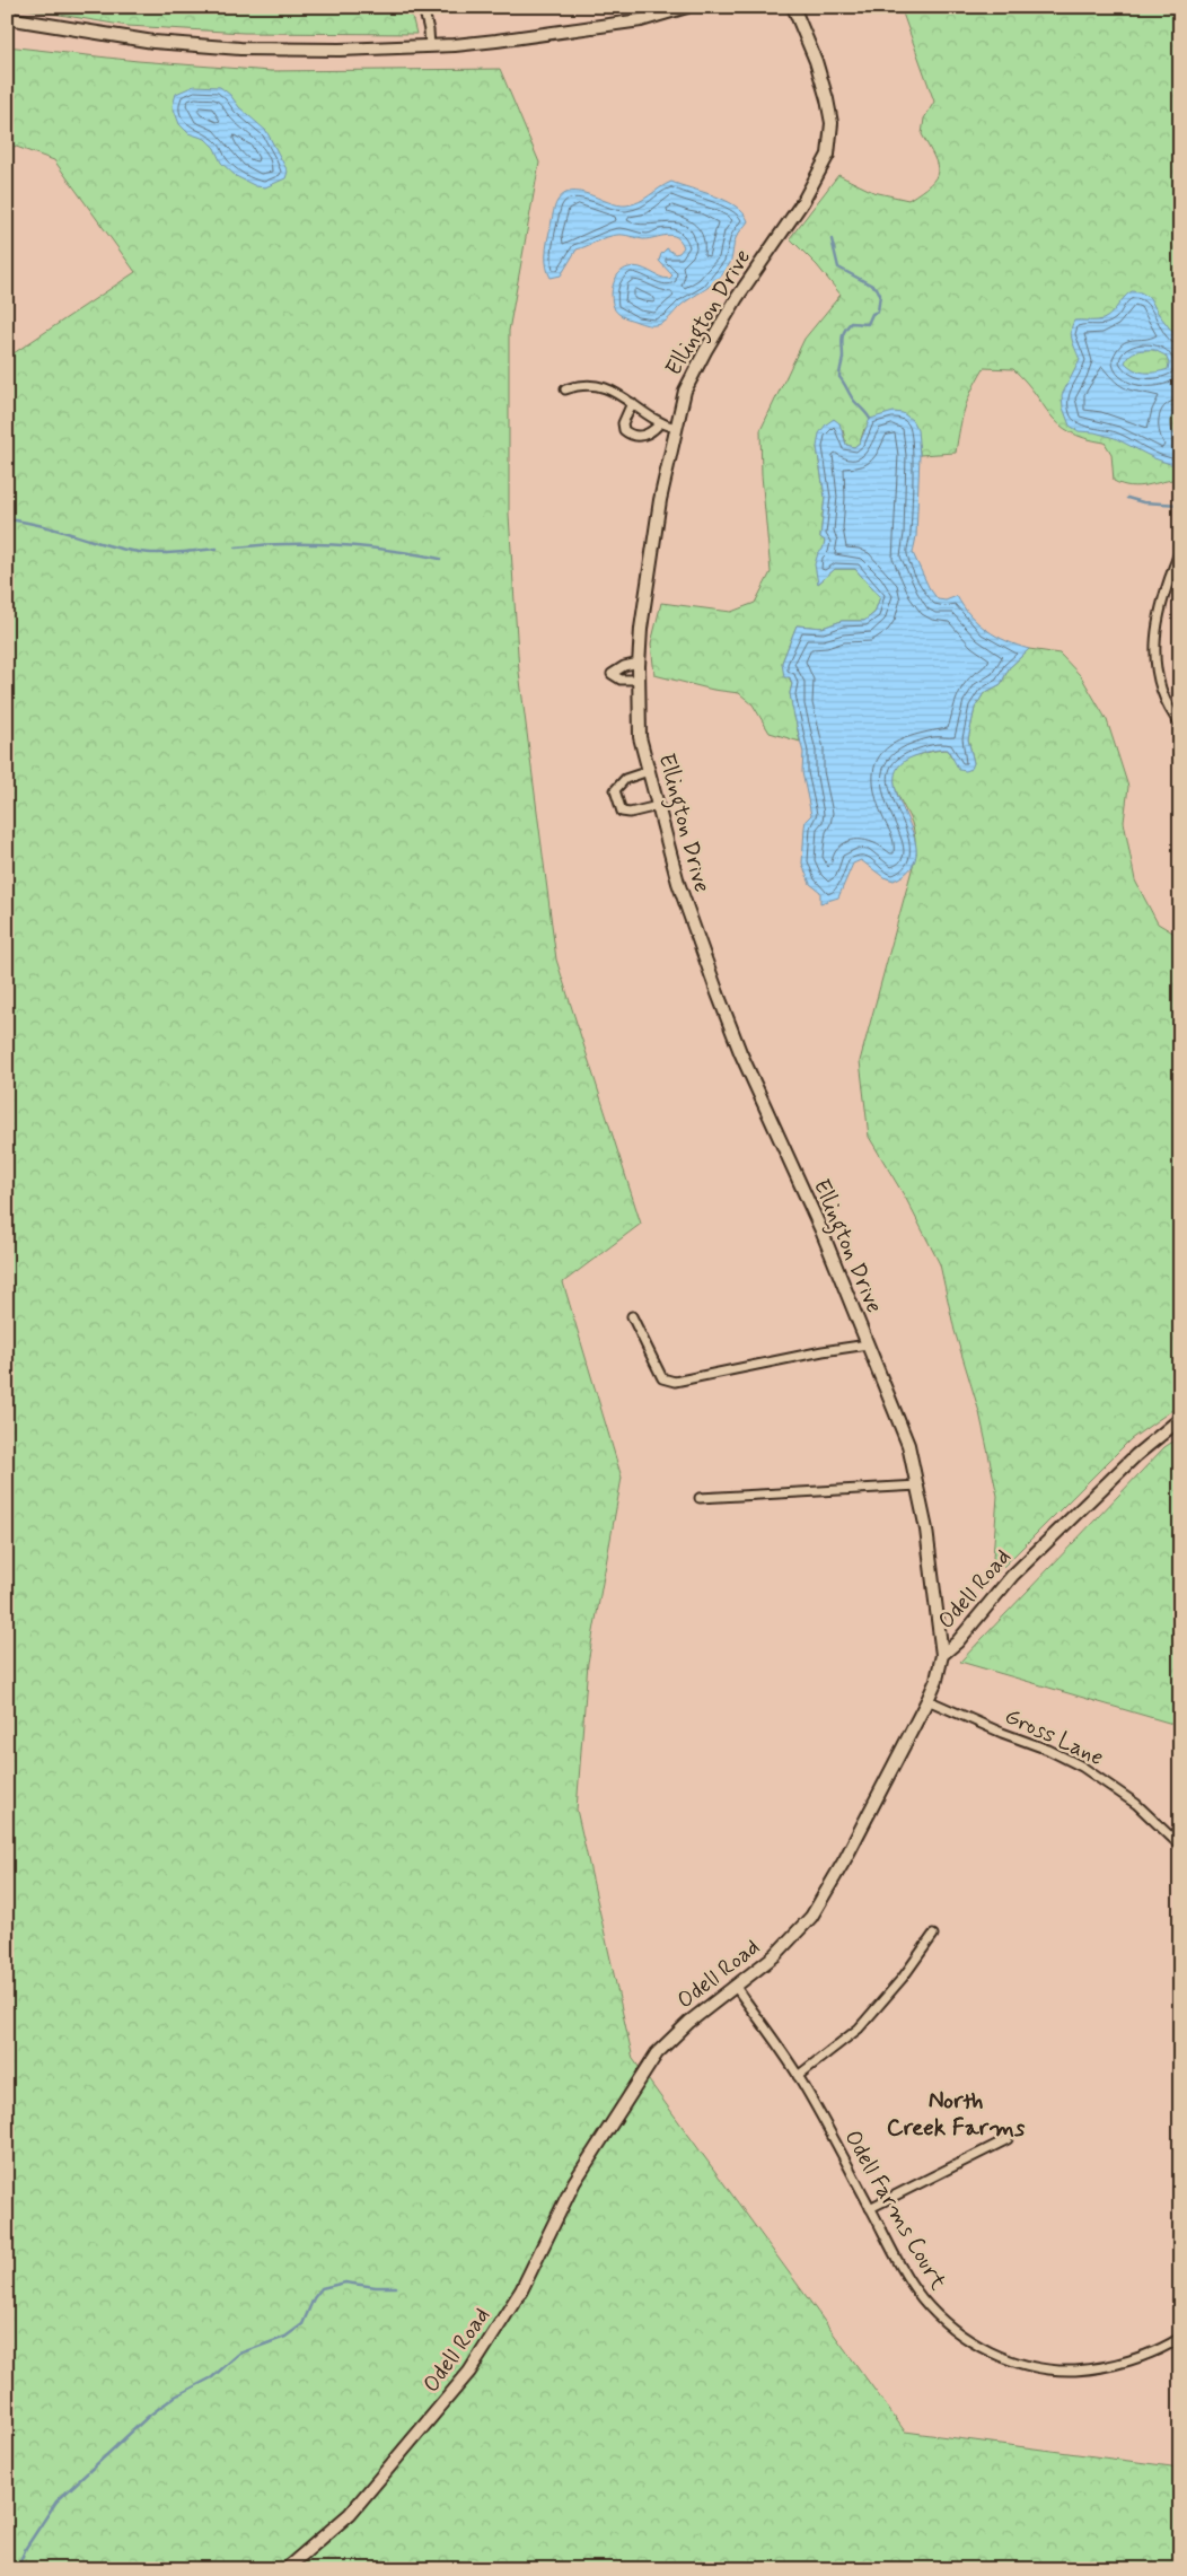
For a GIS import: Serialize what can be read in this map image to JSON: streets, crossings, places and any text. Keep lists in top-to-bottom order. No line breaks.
{"streets":{"street":["Ellington Drive","Odell Road","Gross Lane","Odell Farms Court"]},"crossings":[["Ellington Drive","Odell Road"],["Odell Road","Gross Lane"],["Odell Road","Odell Farms Court"]],"districts":["North Creek Farms"]}
